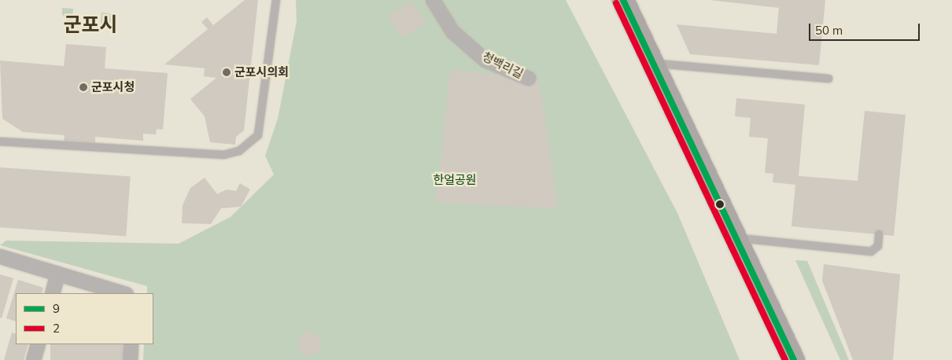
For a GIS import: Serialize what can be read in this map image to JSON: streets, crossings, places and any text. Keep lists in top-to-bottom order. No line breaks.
{"streets":{"street":["청백리길"]},"districts":["군포시"],"parks":["한얼공원"],"places":["군포시의회","군포시청"],"lines":["transit line 9","transit line 2"],"legend":["9","2"],"scale_bar":"50 m"}
